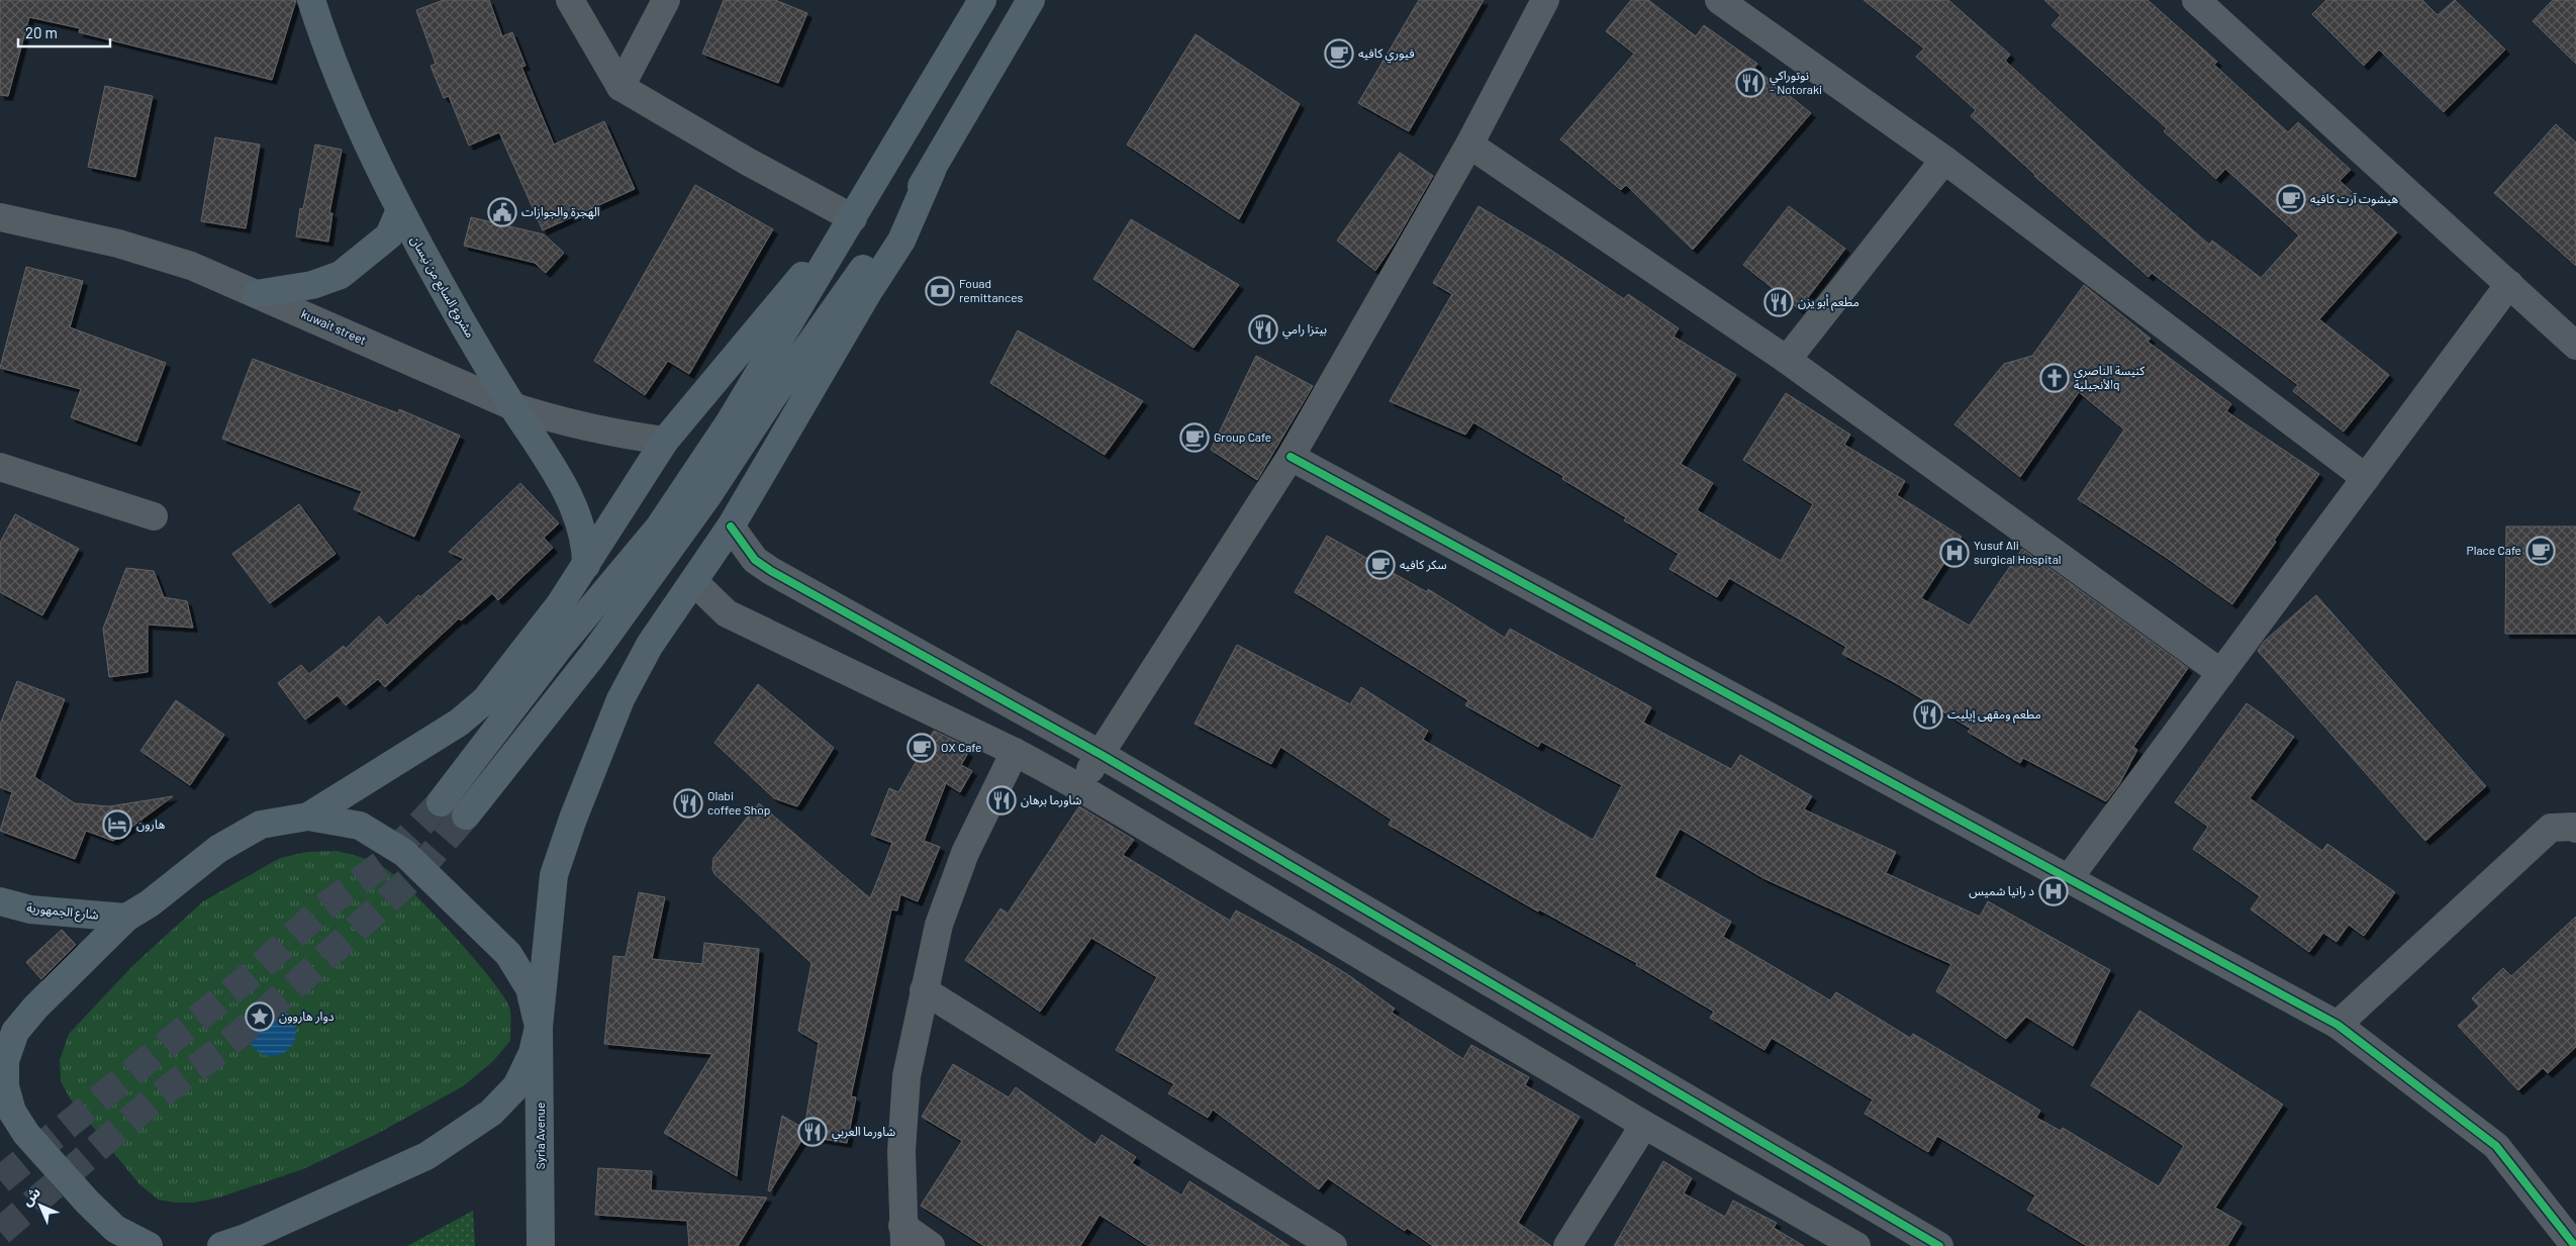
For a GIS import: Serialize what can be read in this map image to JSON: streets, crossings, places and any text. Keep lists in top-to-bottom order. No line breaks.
{"streets":{"main road":["مشروع السابع من نيسان","شارع الجمهورية","Syria Avenue"],"street":["kuwait street"]},"crossings":[["مشروع السابع من نيسان","kuwait street"]],"places":{"cafe":["فيوري كافيه","هيشوت آرت كافيه","Group Cafe","Place Cafe","سكر كافيه","OX Cafe"],"restaurant":["نوتوراكي - Notoraki","مطعم أبو يزن","بيتزا رامي","مطعم ومقهى إيليت","شاورما برهان","Olabi coffee Shop","شاورما العربي"],"public building":["الهجرة والجوازات"],"bank":["Fouad remittances"],"church":["كنيسة الناصري الأنجيليةq"],"hospital":["Yusuf Ali surgical Hospital","د رانيا شميس"],"hotel":["هارون"],"place":["دوار هاروون"]},"scale_bar":"20 m","north":"top left"}
